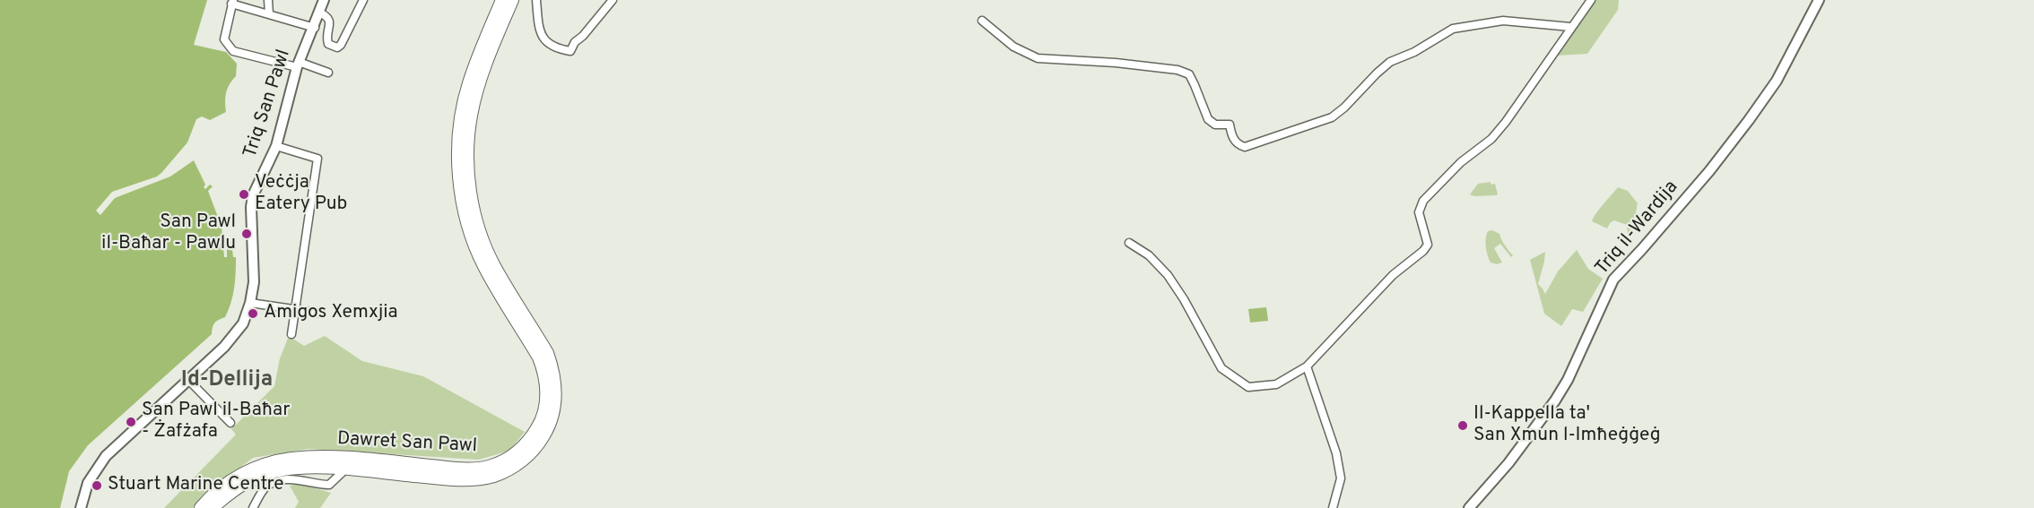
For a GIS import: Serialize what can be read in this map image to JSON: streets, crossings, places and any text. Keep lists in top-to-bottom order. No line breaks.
{"streets":{"highway":["Dawret San Pawl"],"street":["Triq San Pawl","Triq il-Wardija"]},"districts":["Id-Dellija"],"places":["Veċċja Eatery Pub","San Pawl il-Baħar - Pawlu","Amigos Xemxjia","San Pawl il-Baħar - Żafżafa","Il-Kappella ta' San Xmun l-Imħeġġeġ","Stuart Marine Centre"]}
